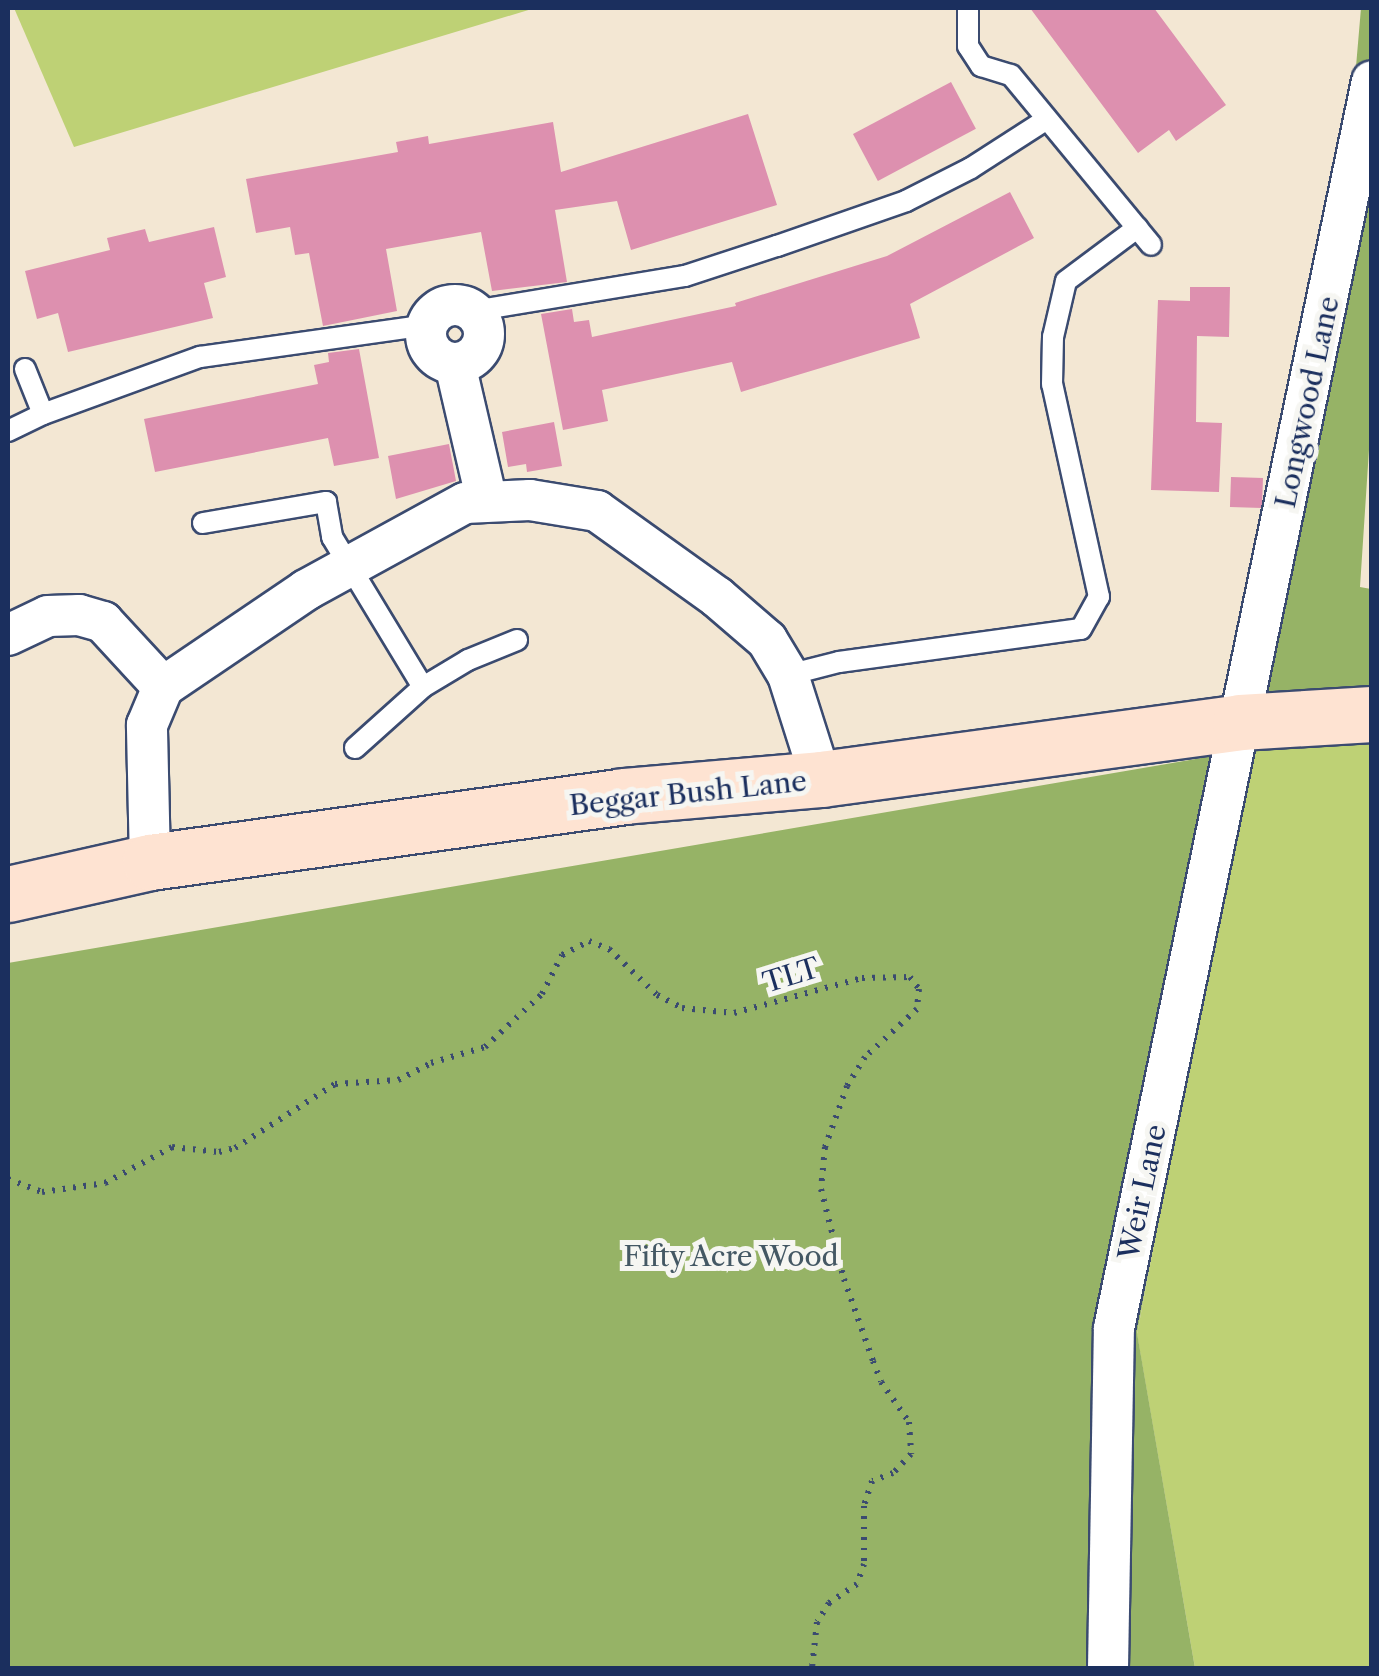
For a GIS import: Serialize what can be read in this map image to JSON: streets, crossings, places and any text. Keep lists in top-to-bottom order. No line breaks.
{"streets":{"main road":["Beggar Bush Lane"],"street":["Longwood Lane","Weir Lane"],"path":["TLT"]},"crossings":[["Longwood Lane","Beggar Bush Lane"],["Longwood Lane","Weir Lane"],["Beggar Bush Lane","Weir Lane"]],"parks":["Fifty Acre Wood"]}
